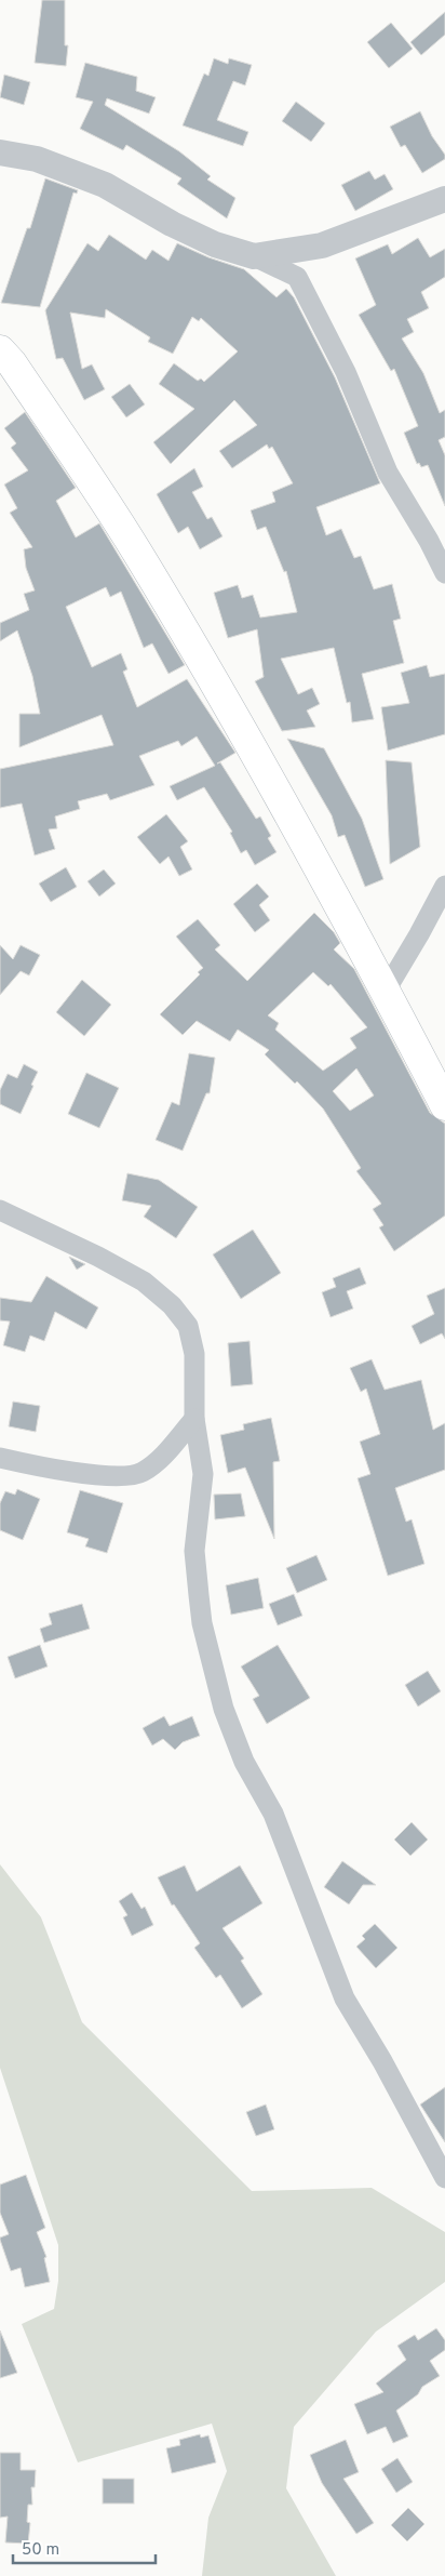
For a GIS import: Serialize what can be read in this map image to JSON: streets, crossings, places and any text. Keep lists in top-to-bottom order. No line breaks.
{"scale_bar":"50 m"}
